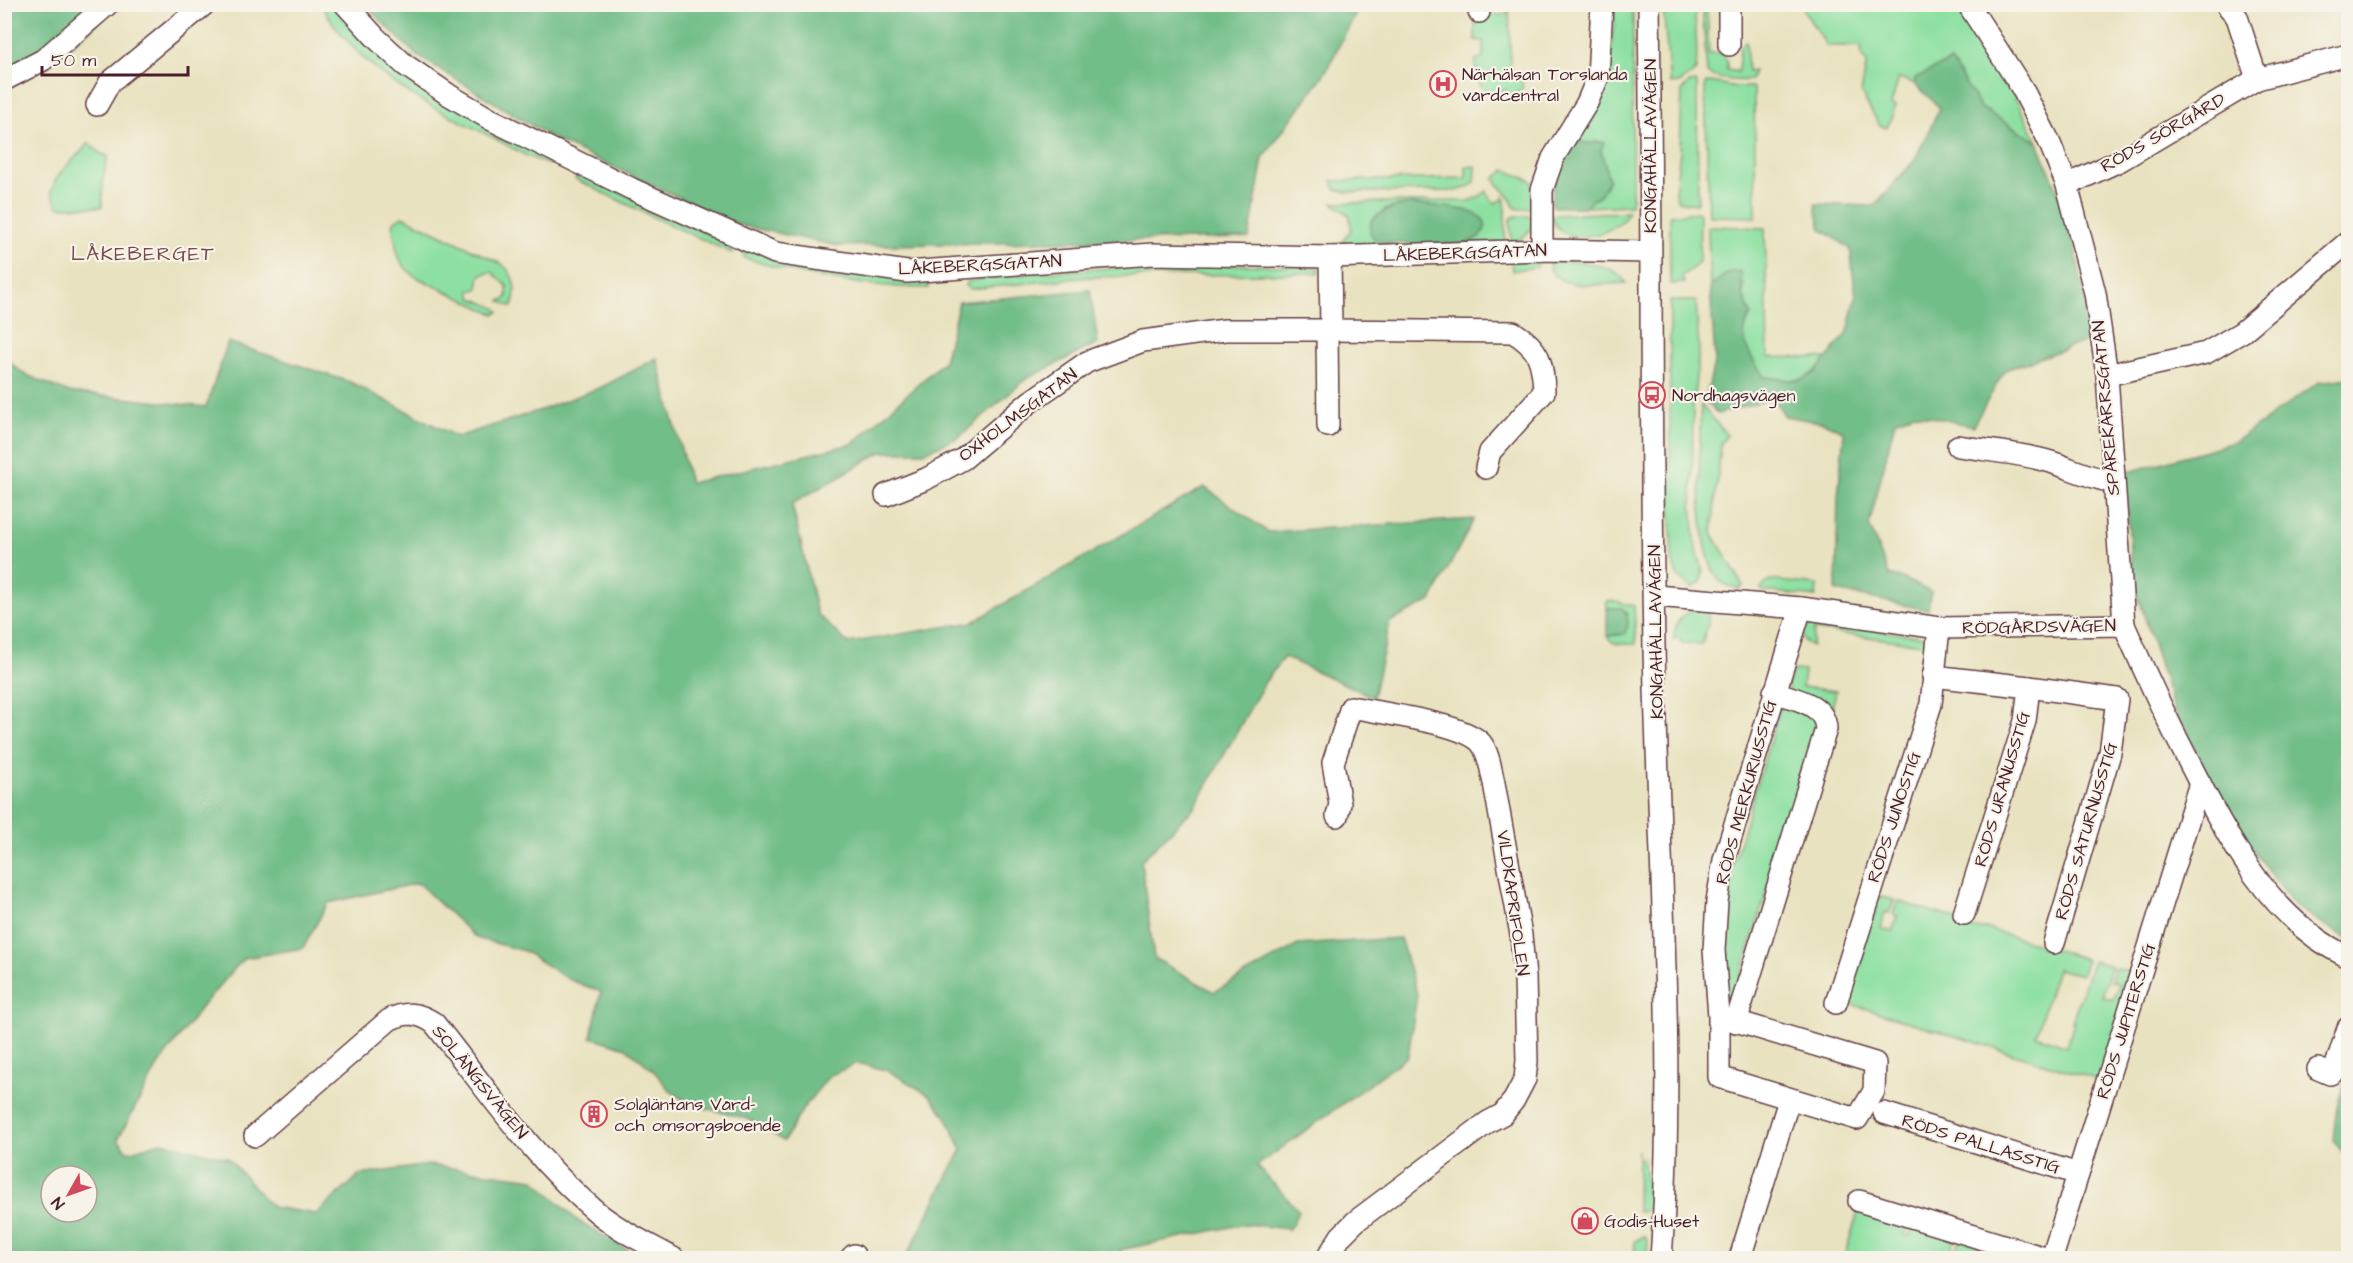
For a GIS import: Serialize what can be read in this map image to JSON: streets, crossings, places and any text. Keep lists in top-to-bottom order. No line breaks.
{"streets":{"street":["RÖDS SÖRGÅRD","KONGAHÄLLAVÄGEN","LÅKEBERGSGATAN","SPÅREKÄRRSGATAN","OXHOLMSGATAN","RÖDGÅRDSVÄGEN","RÖDS URANUSSTIG","RÖDS MERKURIUSSTIG","RÖDS JUNOSTIG","RÖDS SATURNUSSTIG","VILDKAPRIFOLEN","RÖDS JUPITERSTIG","SOLÄNGSVÄGEN","RÖDS PALLASSTIG"]},"crossings":[["RÖDS SÖRGÅRD","SPÅREKÄRRSGATAN"],["KONGAHÄLLAVÄGEN","LÅKEBERGSGATAN"],["KONGAHÄLLAVÄGEN","RÖDGÅRDSVÄGEN"],["SPÅREKÄRRSGATAN","RÖDGÅRDSVÄGEN"],["RÖDGÅRDSVÄGEN","RÖDS MERKURIUSSTIG"],["RÖDGÅRDSVÄGEN","RÖDS JUNOSTIG"],["RÖDGÅRDSVÄGEN","RÖDS JUPITERSTIG"],["RÖDS URANUSSTIG","RÖDS JUNOSTIG"],["RÖDS URANUSSTIG","RÖDS SATURNUSSTIG"],["RÖDS JUPITERSTIG","RÖDS PALLASSTIG"]],"districts":["LÅKEBERGET"],"places":{"hospital":["Närhälsan Torslanda vårdcentral"],"bus stop":["Nordhagsvägen"],"building":["Solgläntans Vård- och omsorgsboende"],"shop":["Godis-Huset"]},"scale_bar":"50 m","north":"bottom left"}
